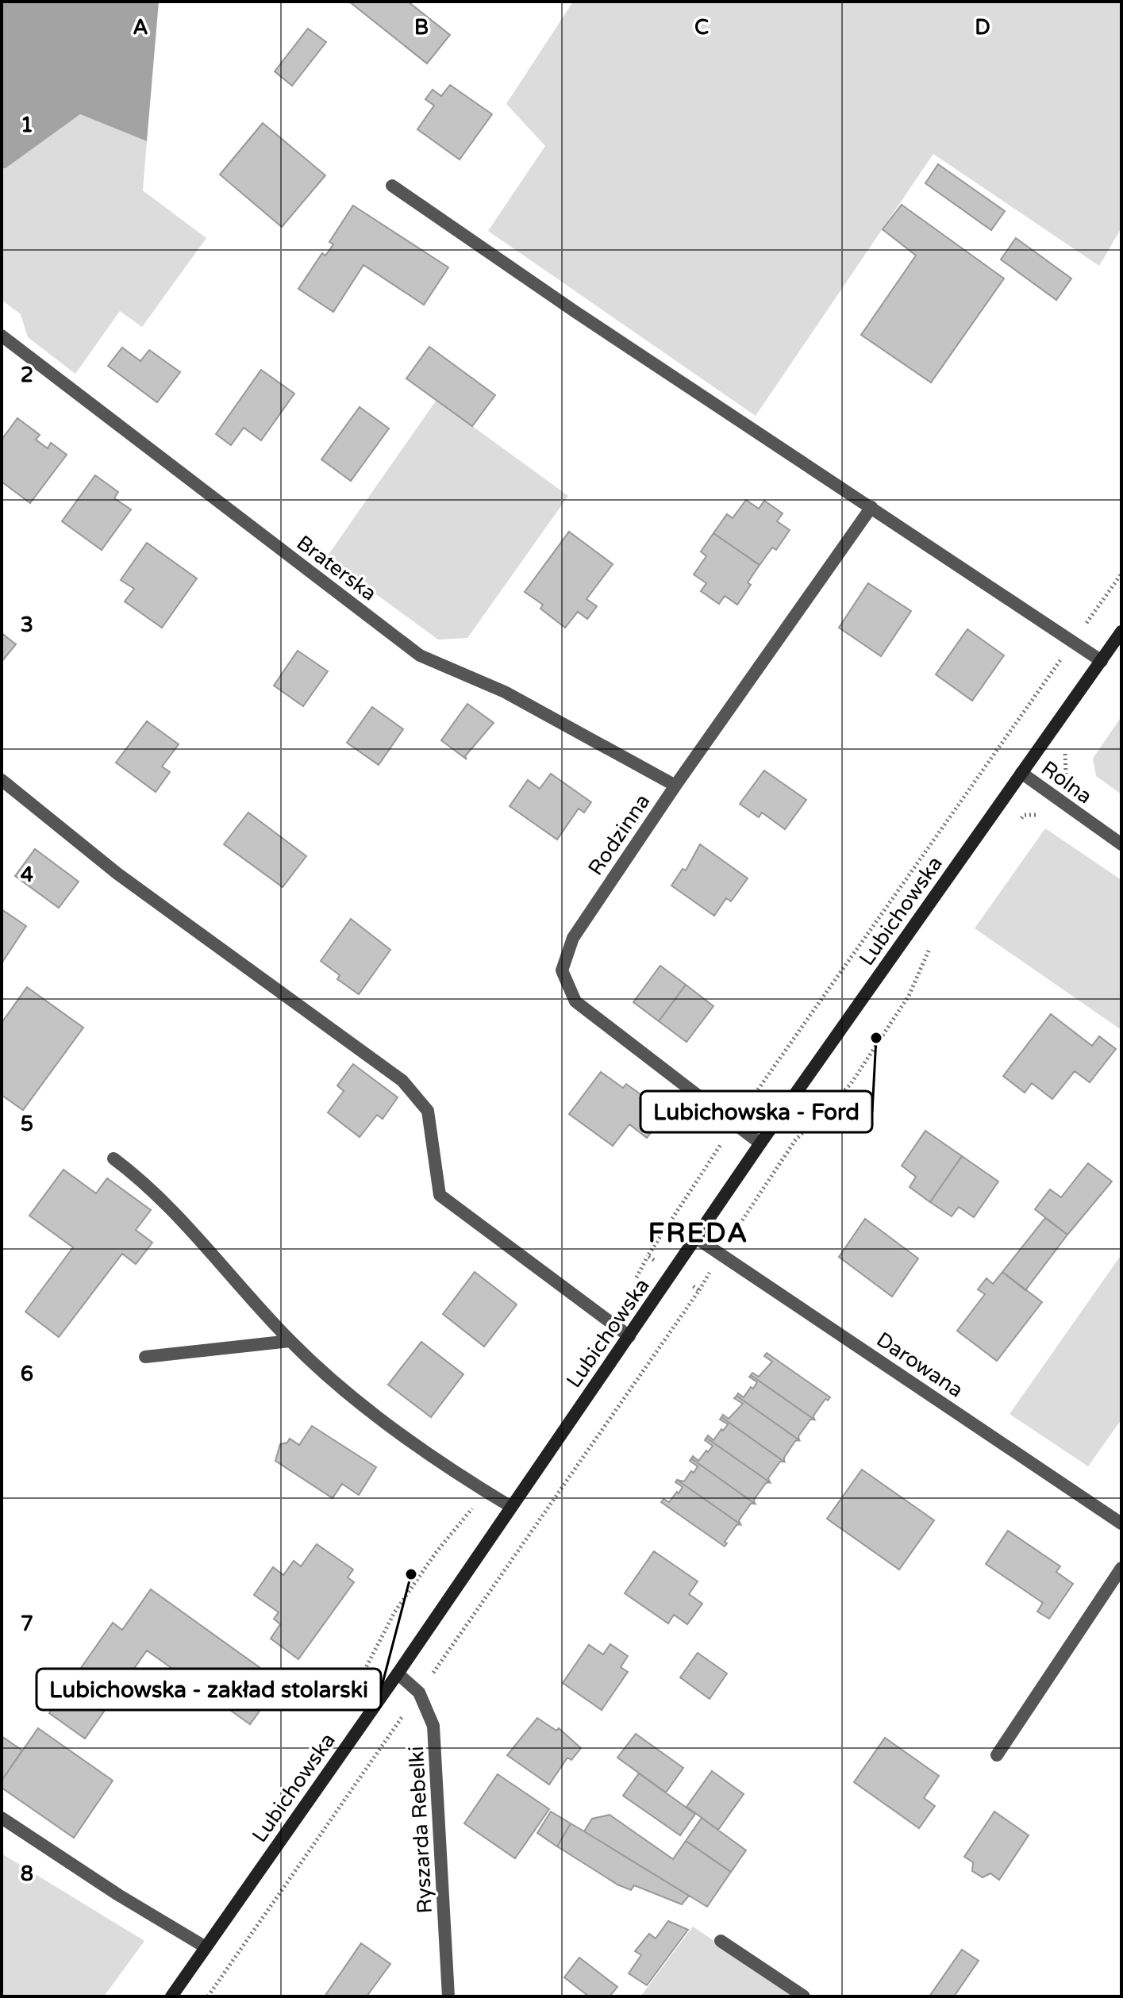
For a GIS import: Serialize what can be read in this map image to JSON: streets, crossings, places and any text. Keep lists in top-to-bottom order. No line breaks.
{"streets":{"street":["Braterska","Rolna","Rodzinna","Lubichowska","Darowana","Ryszarda Rebelki"]},"crossings":[["Braterska","Rodzinna"],["Rolna","Lubichowska"],["Rodzinna","Lubichowska"],["Lubichowska","Darowana"],["Lubichowska","Ryszarda Rebelki"]],"districts":["FREDA"],"places":["Lubichowska - Ford","Lubichowska - zakład stolarski"],"grid":{"columns":["A","B","C","D"],"rows":["1","2","3","4","5","6","7","8"]}}
